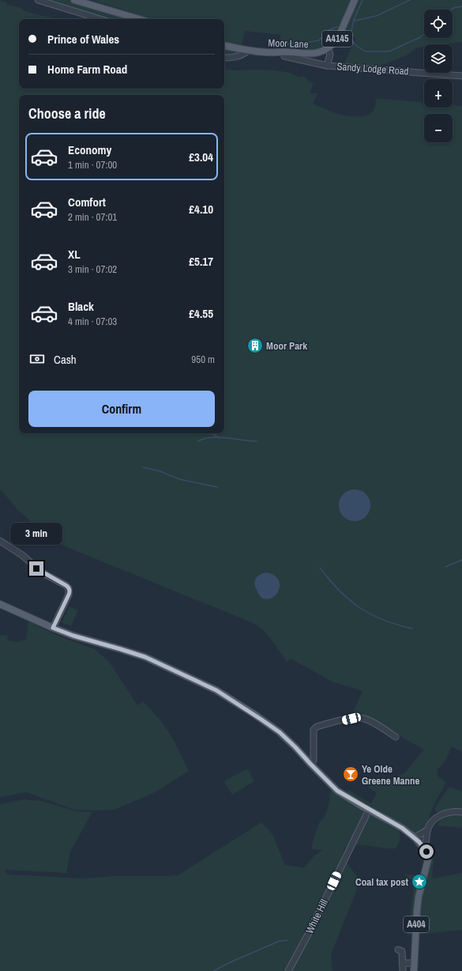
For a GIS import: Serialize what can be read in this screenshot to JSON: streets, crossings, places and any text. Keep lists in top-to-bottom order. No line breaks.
{"streets":{"main road":["A4145","Moor Lane","A404"],"street":["Sandy Lodge Road","White Hill"]},"places":{"building":["Moor Park"],"bar":["Ye Olde Greene Manne"],"place":["Coal tax post"]},"page":{"map_buttons":["+","−"],"banner":["Prince of Wales","Home Farm Road"],"heading":"Choose a ride","list":[{"name":"Economy","note":"1 min · 07:00","value":"£3.04"},{"name":"Comfort","note":"2 min · 07:01","value":"£4.10"},{"name":"XL","note":"3 min · 07:02","value":"£5.17"},{"name":"Black","note":"4 min · 07:03","value":"£4.55"}],"pay":["Cash","950 m"],"buttons":"Confirm","bubble":"3 min"}}
